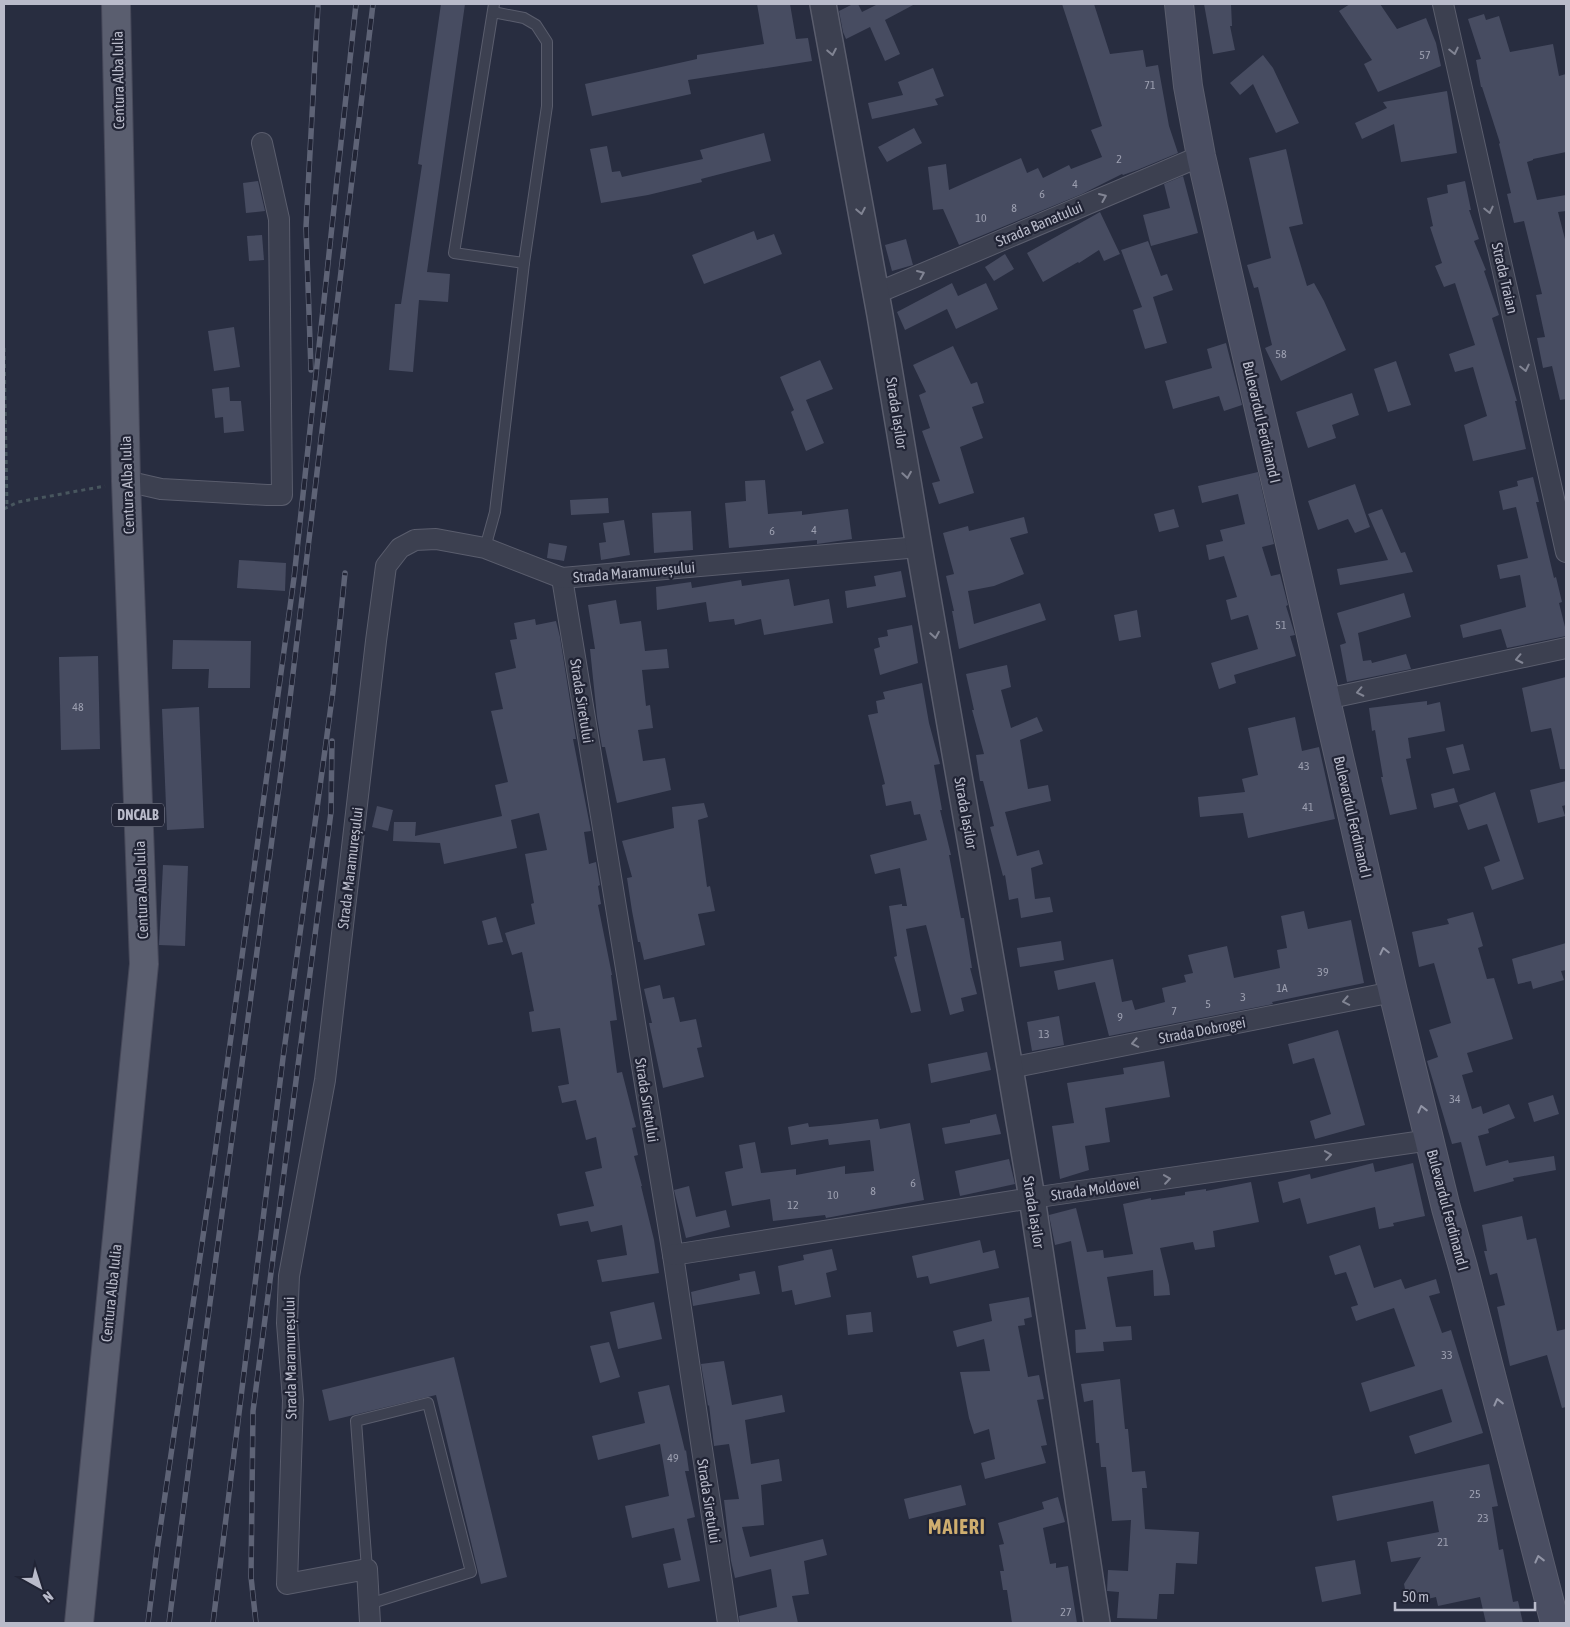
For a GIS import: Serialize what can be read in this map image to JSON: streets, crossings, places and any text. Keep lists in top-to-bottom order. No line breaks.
{"streets":{"main road":["Centura Alba Iulia","Bulevardul Ferdinand I","DNCALB"],"street":["Strada Banatului","Strada Traian","Strada Iașilor","Strada Maramureșului","Strada Siretului","Strada Dobrogei","Strada Moldovei"]},"crossings":[["Strada Banatului","Strada Iașilor"],["Strada Banatului","Bulevardul Ferdinand I"],["Strada Iașilor","Strada Maramureșului"],["Strada Iașilor","Strada Dobrogei"],["Strada Iașilor","Strada Moldovei"],["Bulevardul Ferdinand I","Strada Dobrogei"],["Bulevardul Ferdinand I","Strada Moldovei"],["Strada Maramureșului","Strada Siretului"],["Strada Siretului","Strada Moldovei"]],"one_way":["Strada Banatului","Strada Traian","Strada Iașilor","Bulevardul Ferdinand I","Strada Dobrogei","Strada Moldovei"],"districts":["MAIERI"],"house_numbers":["57","71","2","4","6","8","10","58","4","6","51","48","43","41","39","1A","3","5","7","9","13","34","6","8","10","12","33","49","25","23","21","27"],"scale_bar":"50 m","north":"bottom right"}
